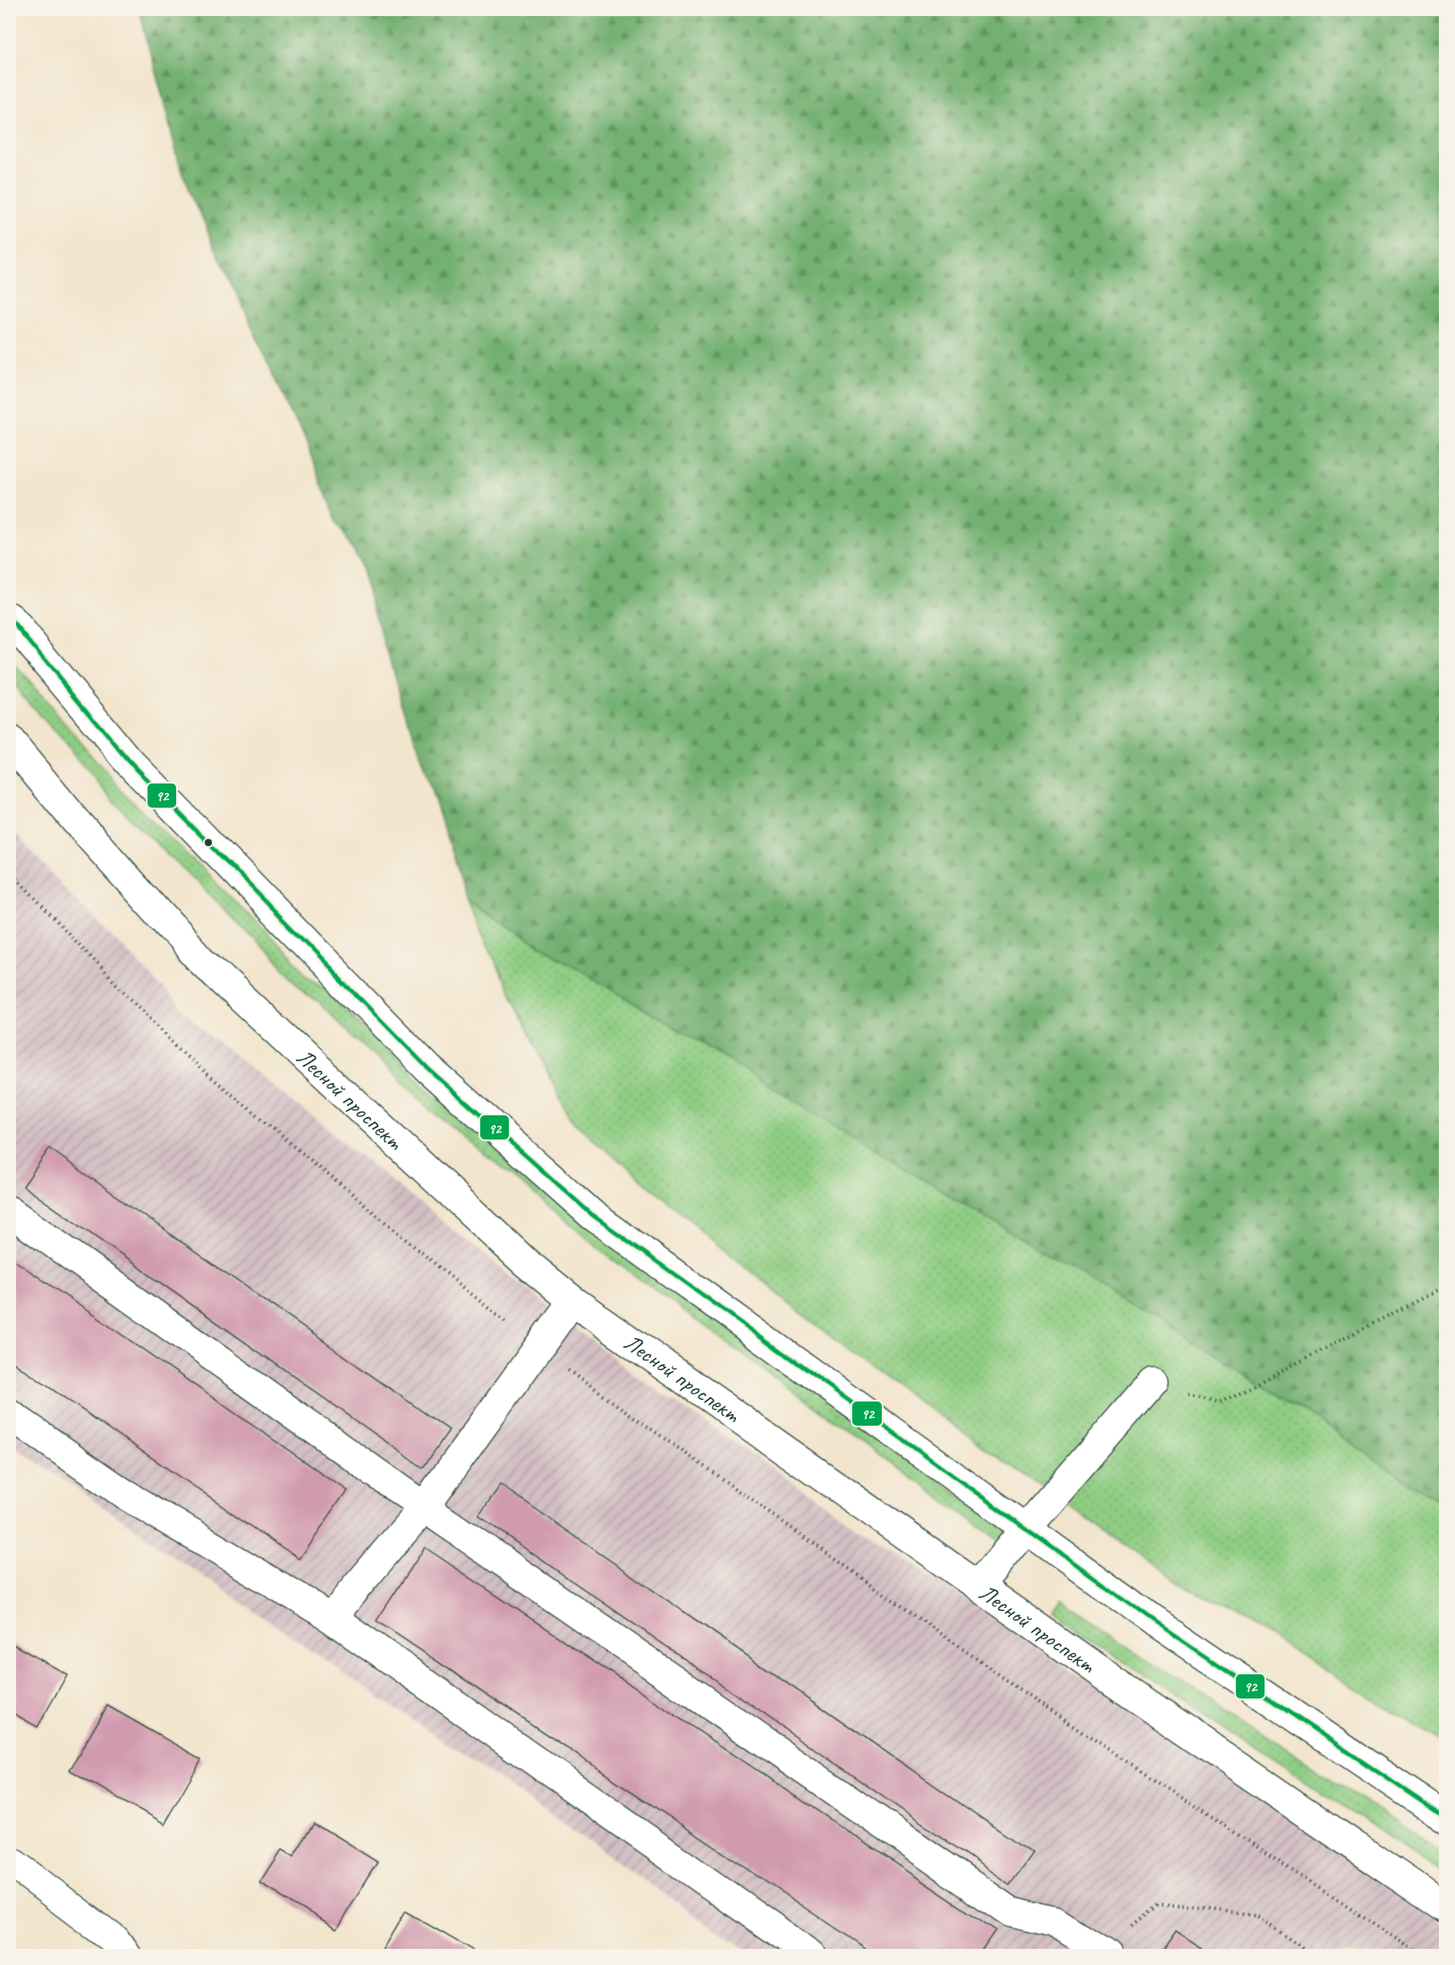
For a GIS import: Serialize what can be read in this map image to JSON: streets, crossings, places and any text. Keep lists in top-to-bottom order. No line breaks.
{"streets":{"main road":["Лесной проспект"]},"lines":["transit line 92"]}
